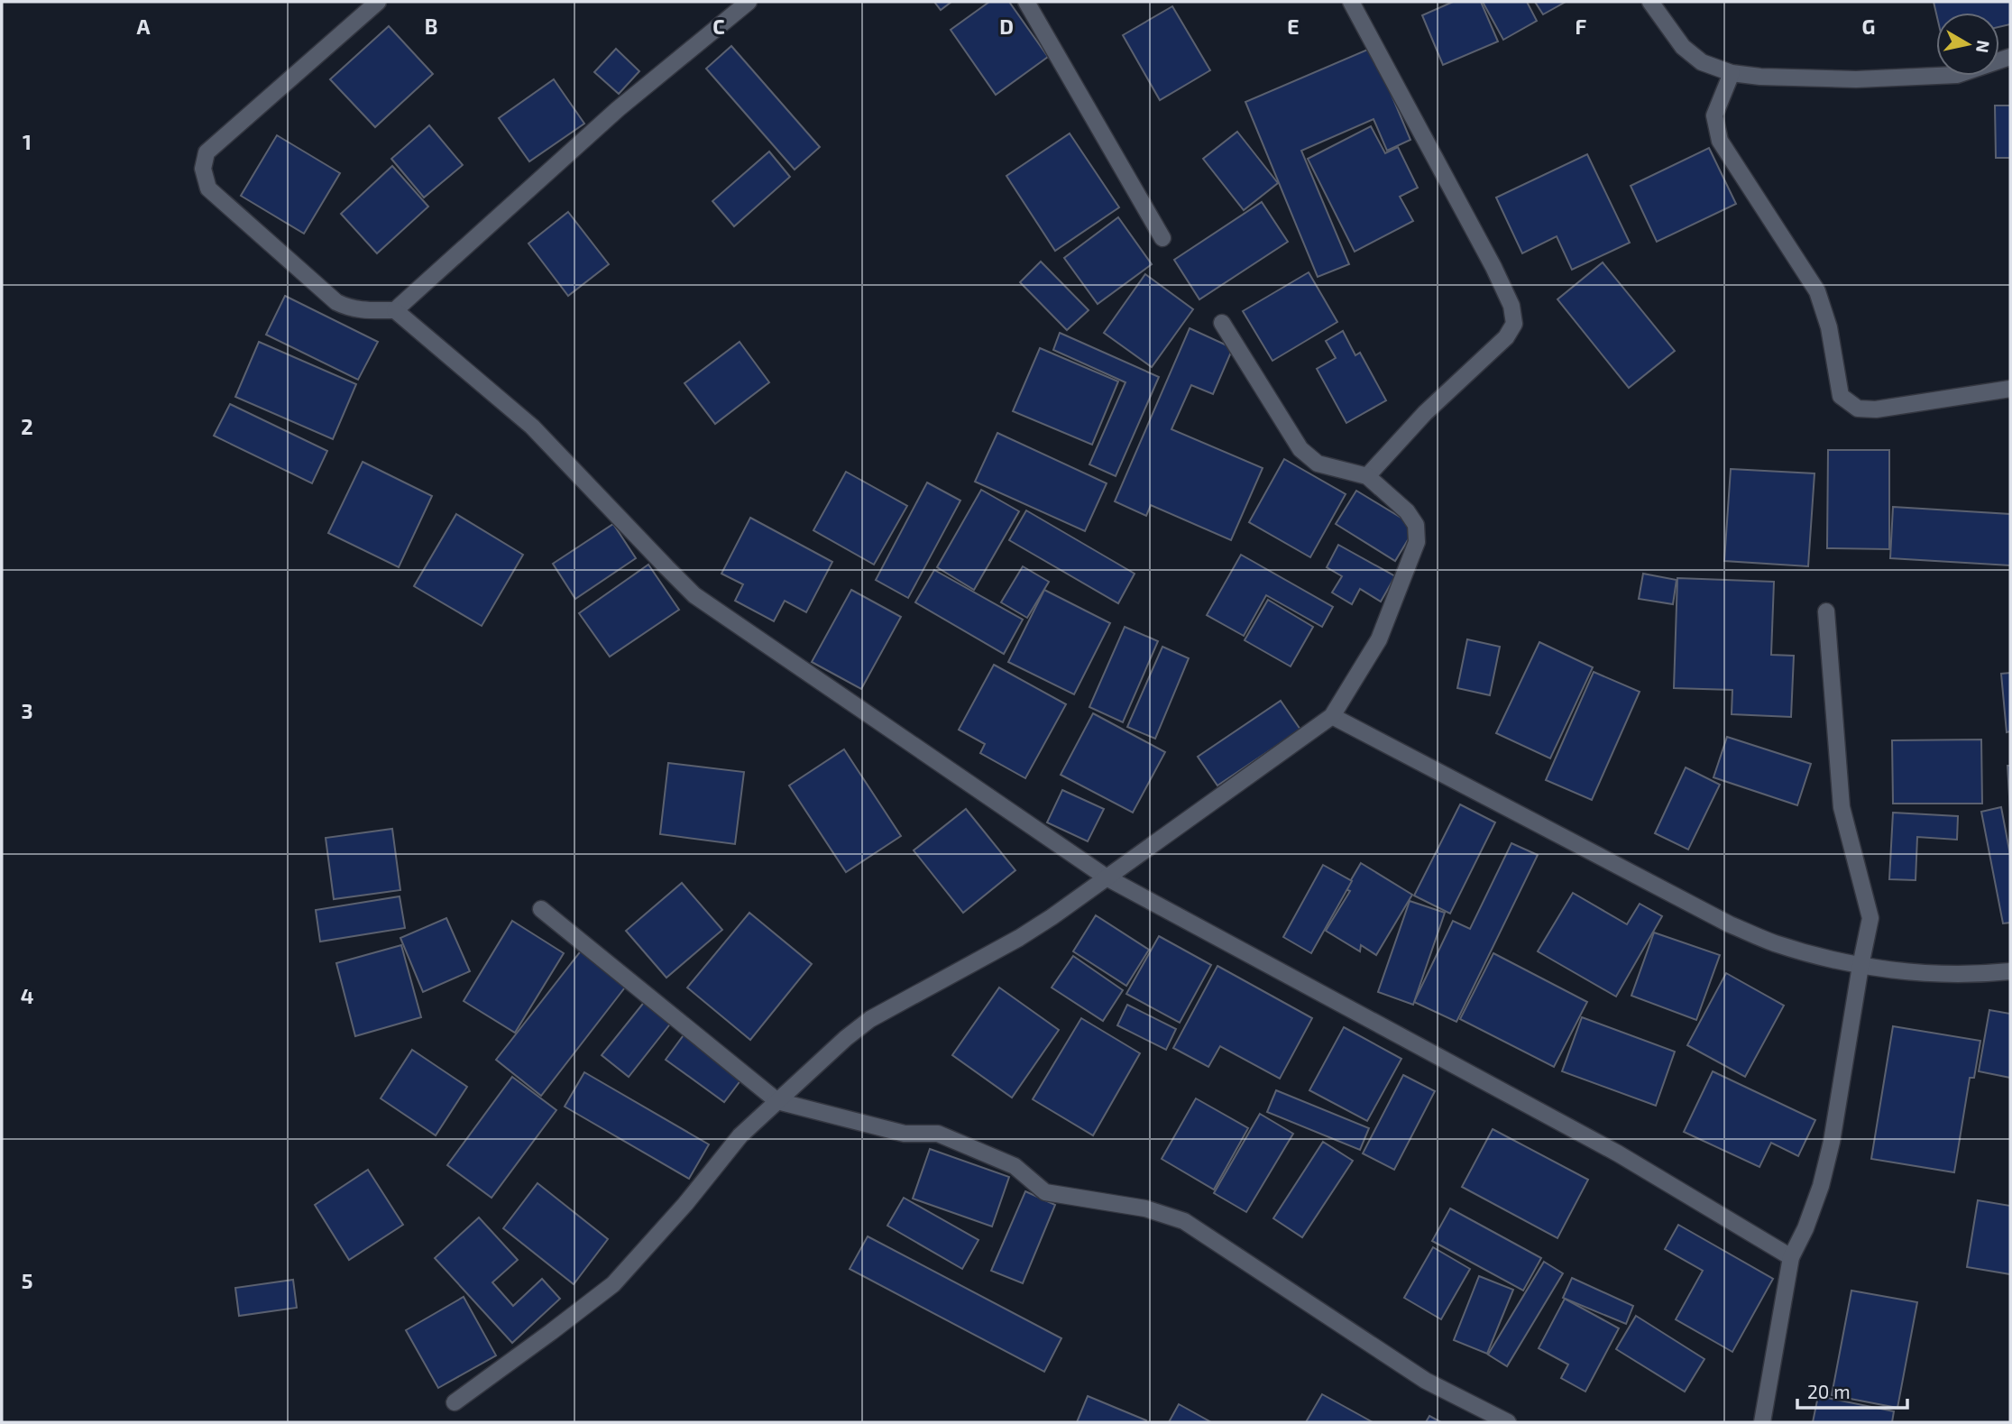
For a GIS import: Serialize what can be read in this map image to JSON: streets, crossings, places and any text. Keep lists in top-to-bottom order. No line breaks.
{"scale_bar":"20 m","north":"right","grid":{"columns":["A","B","C","D","E","F","G"],"rows":["1","2","3","4","5"]}}
